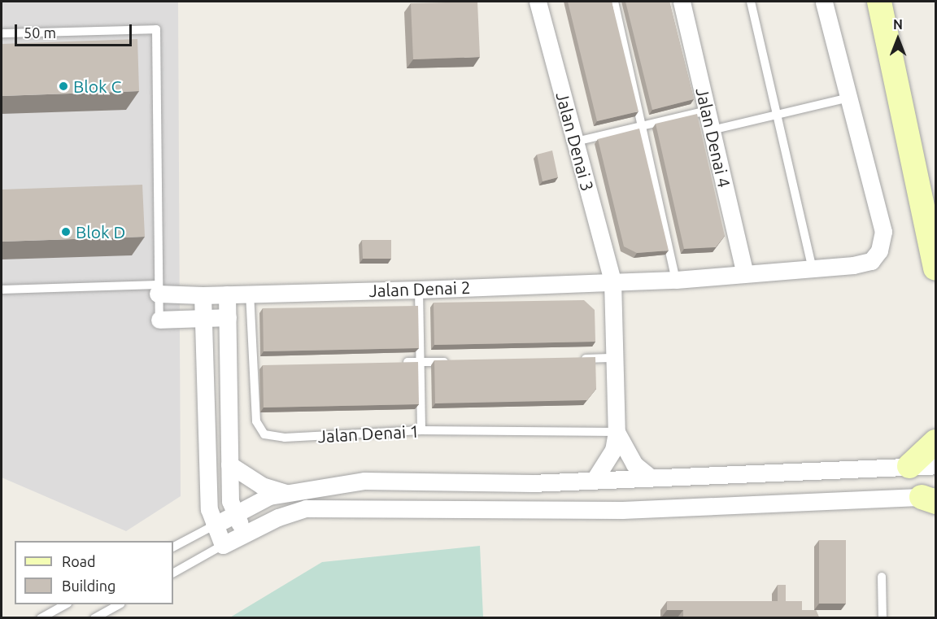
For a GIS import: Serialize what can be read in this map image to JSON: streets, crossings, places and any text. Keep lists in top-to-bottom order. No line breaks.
{"streets":{"street":["Jalan Denai 4","Jalan Denai 3","Jalan Denai 2"],"lane":["Jalan Denai 1"]},"crossings":[["Jalan Denai 4","Jalan Denai 2"],["Jalan Denai 3","Jalan Denai 2"],["Jalan Denai 3","Jalan Denai 1"],["Jalan Denai 2","Jalan Denai 1"]],"places":["Blok C","Blok D"],"legend":["Road","Building"],"scale_bar":"50 m","north":"top"}
